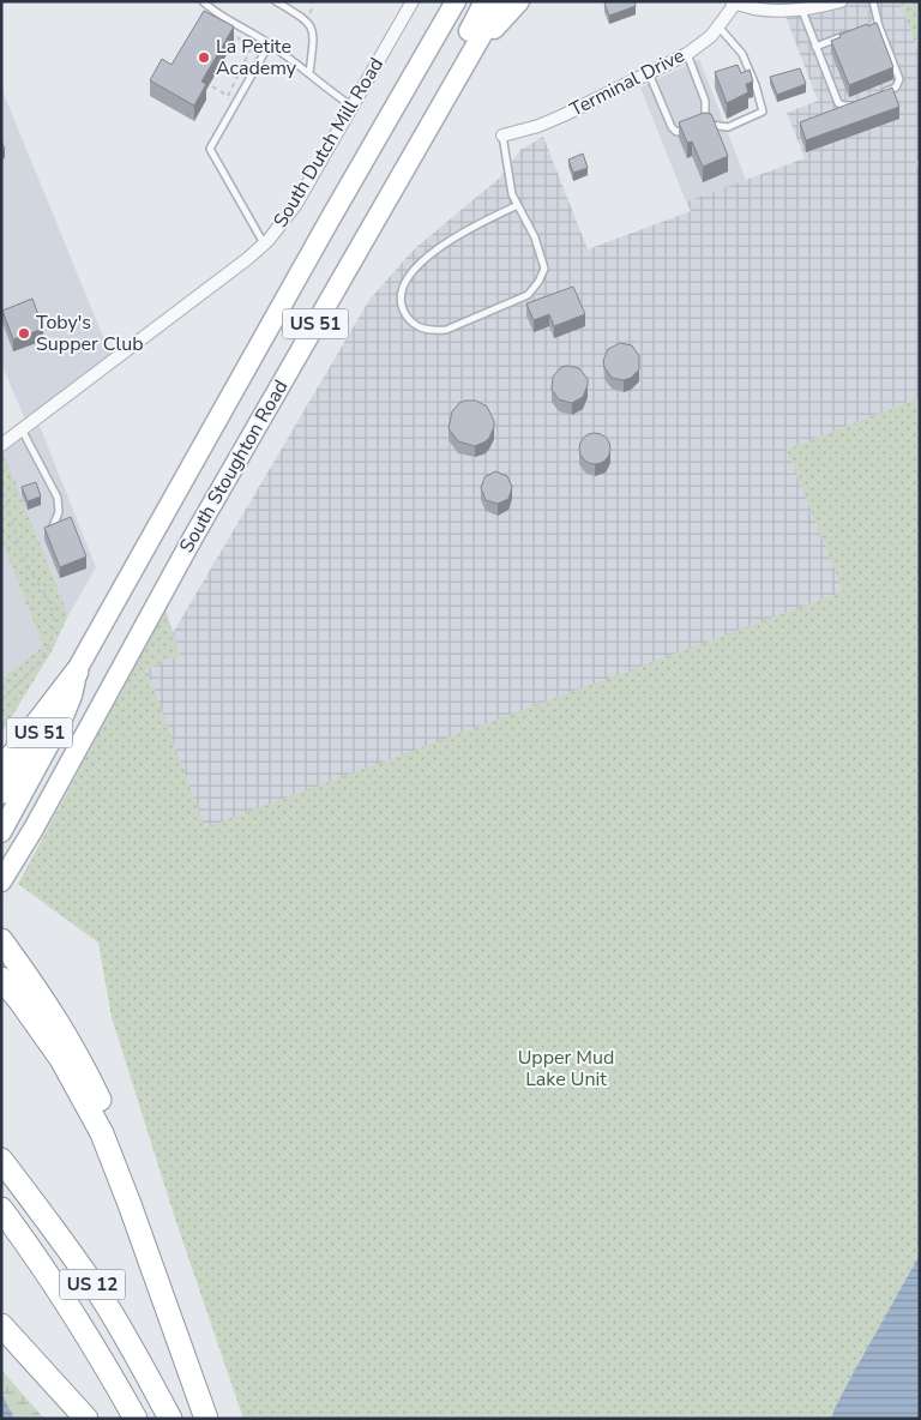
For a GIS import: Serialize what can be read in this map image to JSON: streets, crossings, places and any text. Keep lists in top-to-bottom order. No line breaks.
{"streets":{"highway":["US 12"],"main road":["US 51","South Stoughton Road"],"street":["Terminal Drive","South Dutch Mill Road"]},"crossings":[["US 51","South Stoughton Road"]],"parks":["Upper Mud Lake Unit"],"places":["La Petite Academy","Toby's Supper Club"]}
